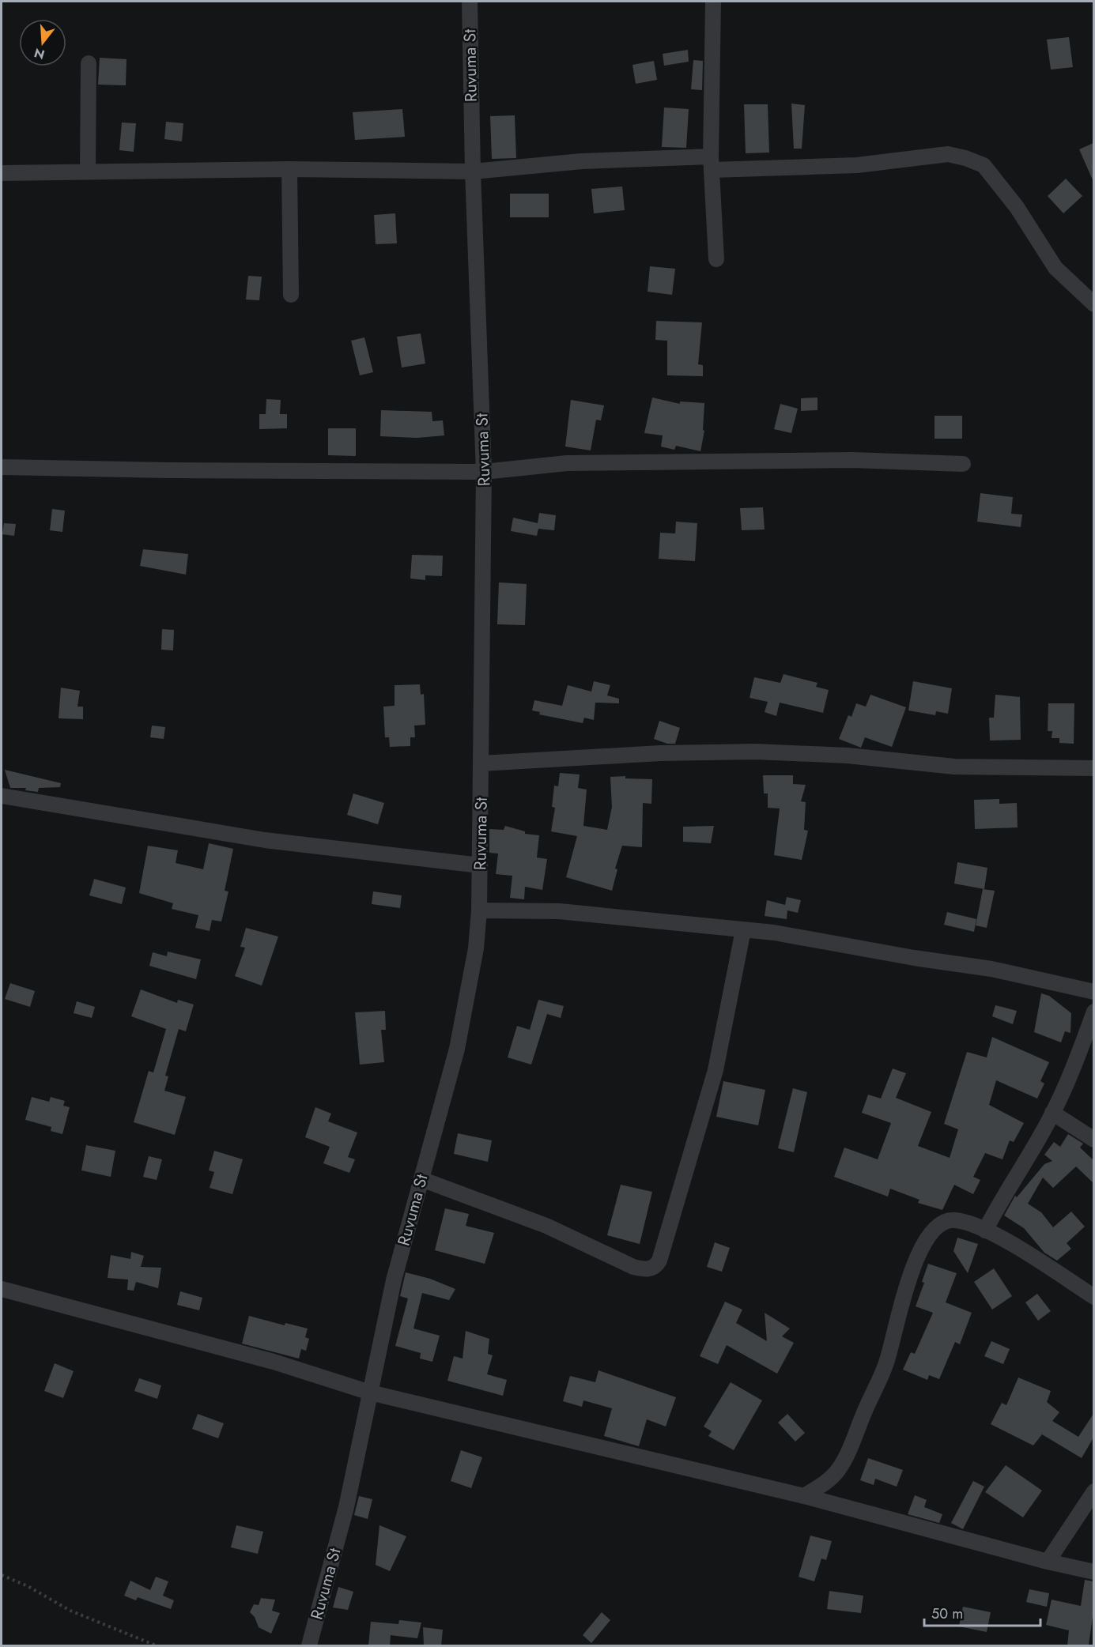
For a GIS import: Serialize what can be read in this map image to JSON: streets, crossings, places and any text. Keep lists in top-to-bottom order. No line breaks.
{"streets":{"street":["Ruvuma St"]},"scale_bar":"50 m","north":"bottom"}
